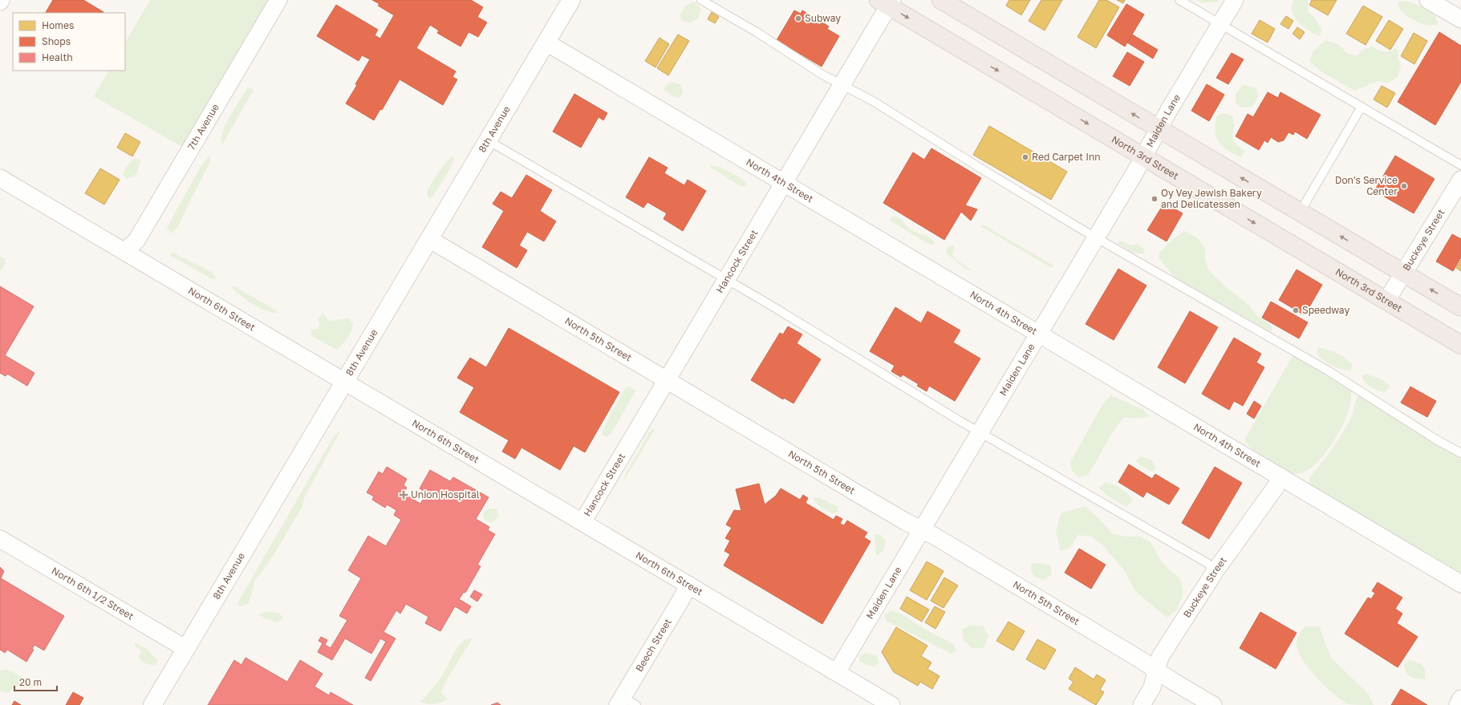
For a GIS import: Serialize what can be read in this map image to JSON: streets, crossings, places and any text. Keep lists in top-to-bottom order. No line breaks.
{"streets":{"highway":["North 3rd Street"],"street":["Maiden Lane","7th Avenue","8th Avenue","North 4th Street","Buckeye Street","Hancock Street","North 6th Street","North 5th Street","North 6th 1/2 Street","Beech Street"]},"crossings":[["Maiden Lane","North 3rd Street"],["Maiden Lane","North 4th Street"],["Maiden Lane","North 6th Street"],["Maiden Lane","North 5th Street"],["7th Avenue","North 6th Street"],["8th Avenue","North 4th Street"],["8th Avenue","North 6th Street"],["8th Avenue","North 5th Street"],["8th Avenue","North 6th 1/2 Street"],["North 3rd Street","Buckeye Street"],["North 3rd Street","Hancock Street"],["North 4th Street","Buckeye Street"],["North 4th Street","Hancock Street"],["Buckeye Street","North 5th Street"],["Hancock Street","North 6th Street"],["Hancock Street","North 5th Street"],["North 6th Street","Beech Street"]],"places":{"other":["Subway","Red Carpet Inn","Don's Service Center","Oy Vey Jewish Bakery and Delicatessen","Speedway"],"health":["Union Hospital"]},"legend":["Homes","Shops","Health"],"scale_bar":"20 m"}
